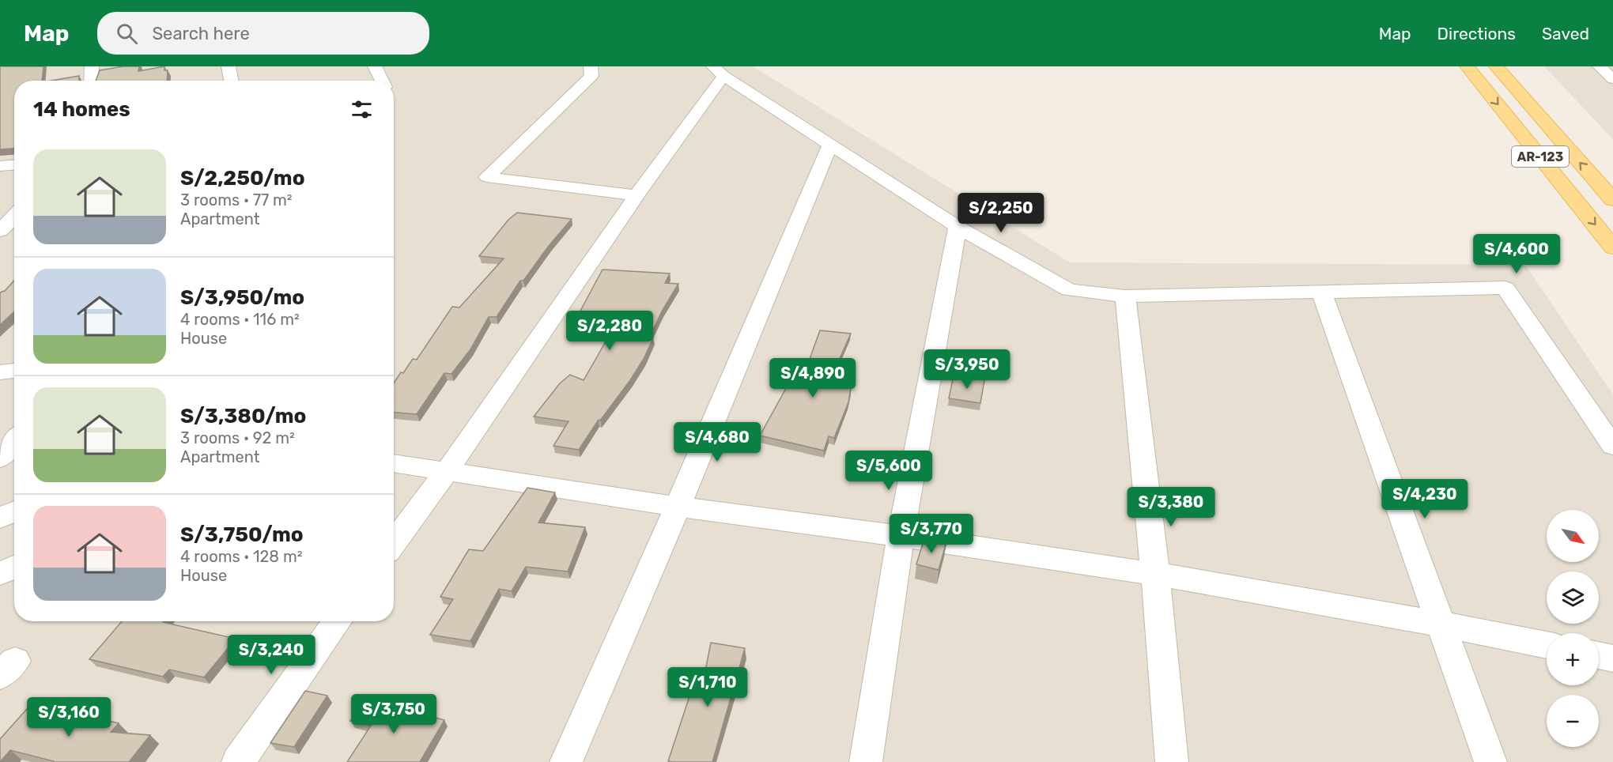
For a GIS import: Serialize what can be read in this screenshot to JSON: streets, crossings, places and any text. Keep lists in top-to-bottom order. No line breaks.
{"streets":{"main road":["AR-123"]},"north":"bottom right","page":{"header":"Map","search":"Search here","nav":["Map","Directions","Saved"],"heading":"14 homes","list":[{"name":"S/2,250/mo","note":"3 rooms · 77 m² · Apartment"},{"name":"S/3,950/mo","note":"4 rooms · 116 m² · House"},{"name":"S/3,380/mo","note":"3 rooms · 92 m² · Apartment"},{"name":"S/3,750/mo","note":"4 rooms · 128 m² · House"}],"price":["S/2,250","S/4,600","S/2,280","S/3,950","S/4,890","S/4,680","S/5,600","S/4,230","S/3,380","S/3,770","S/3,240","S/1,710","S/3,750","S/3,160"],"map_buttons":["+","−"]}}
